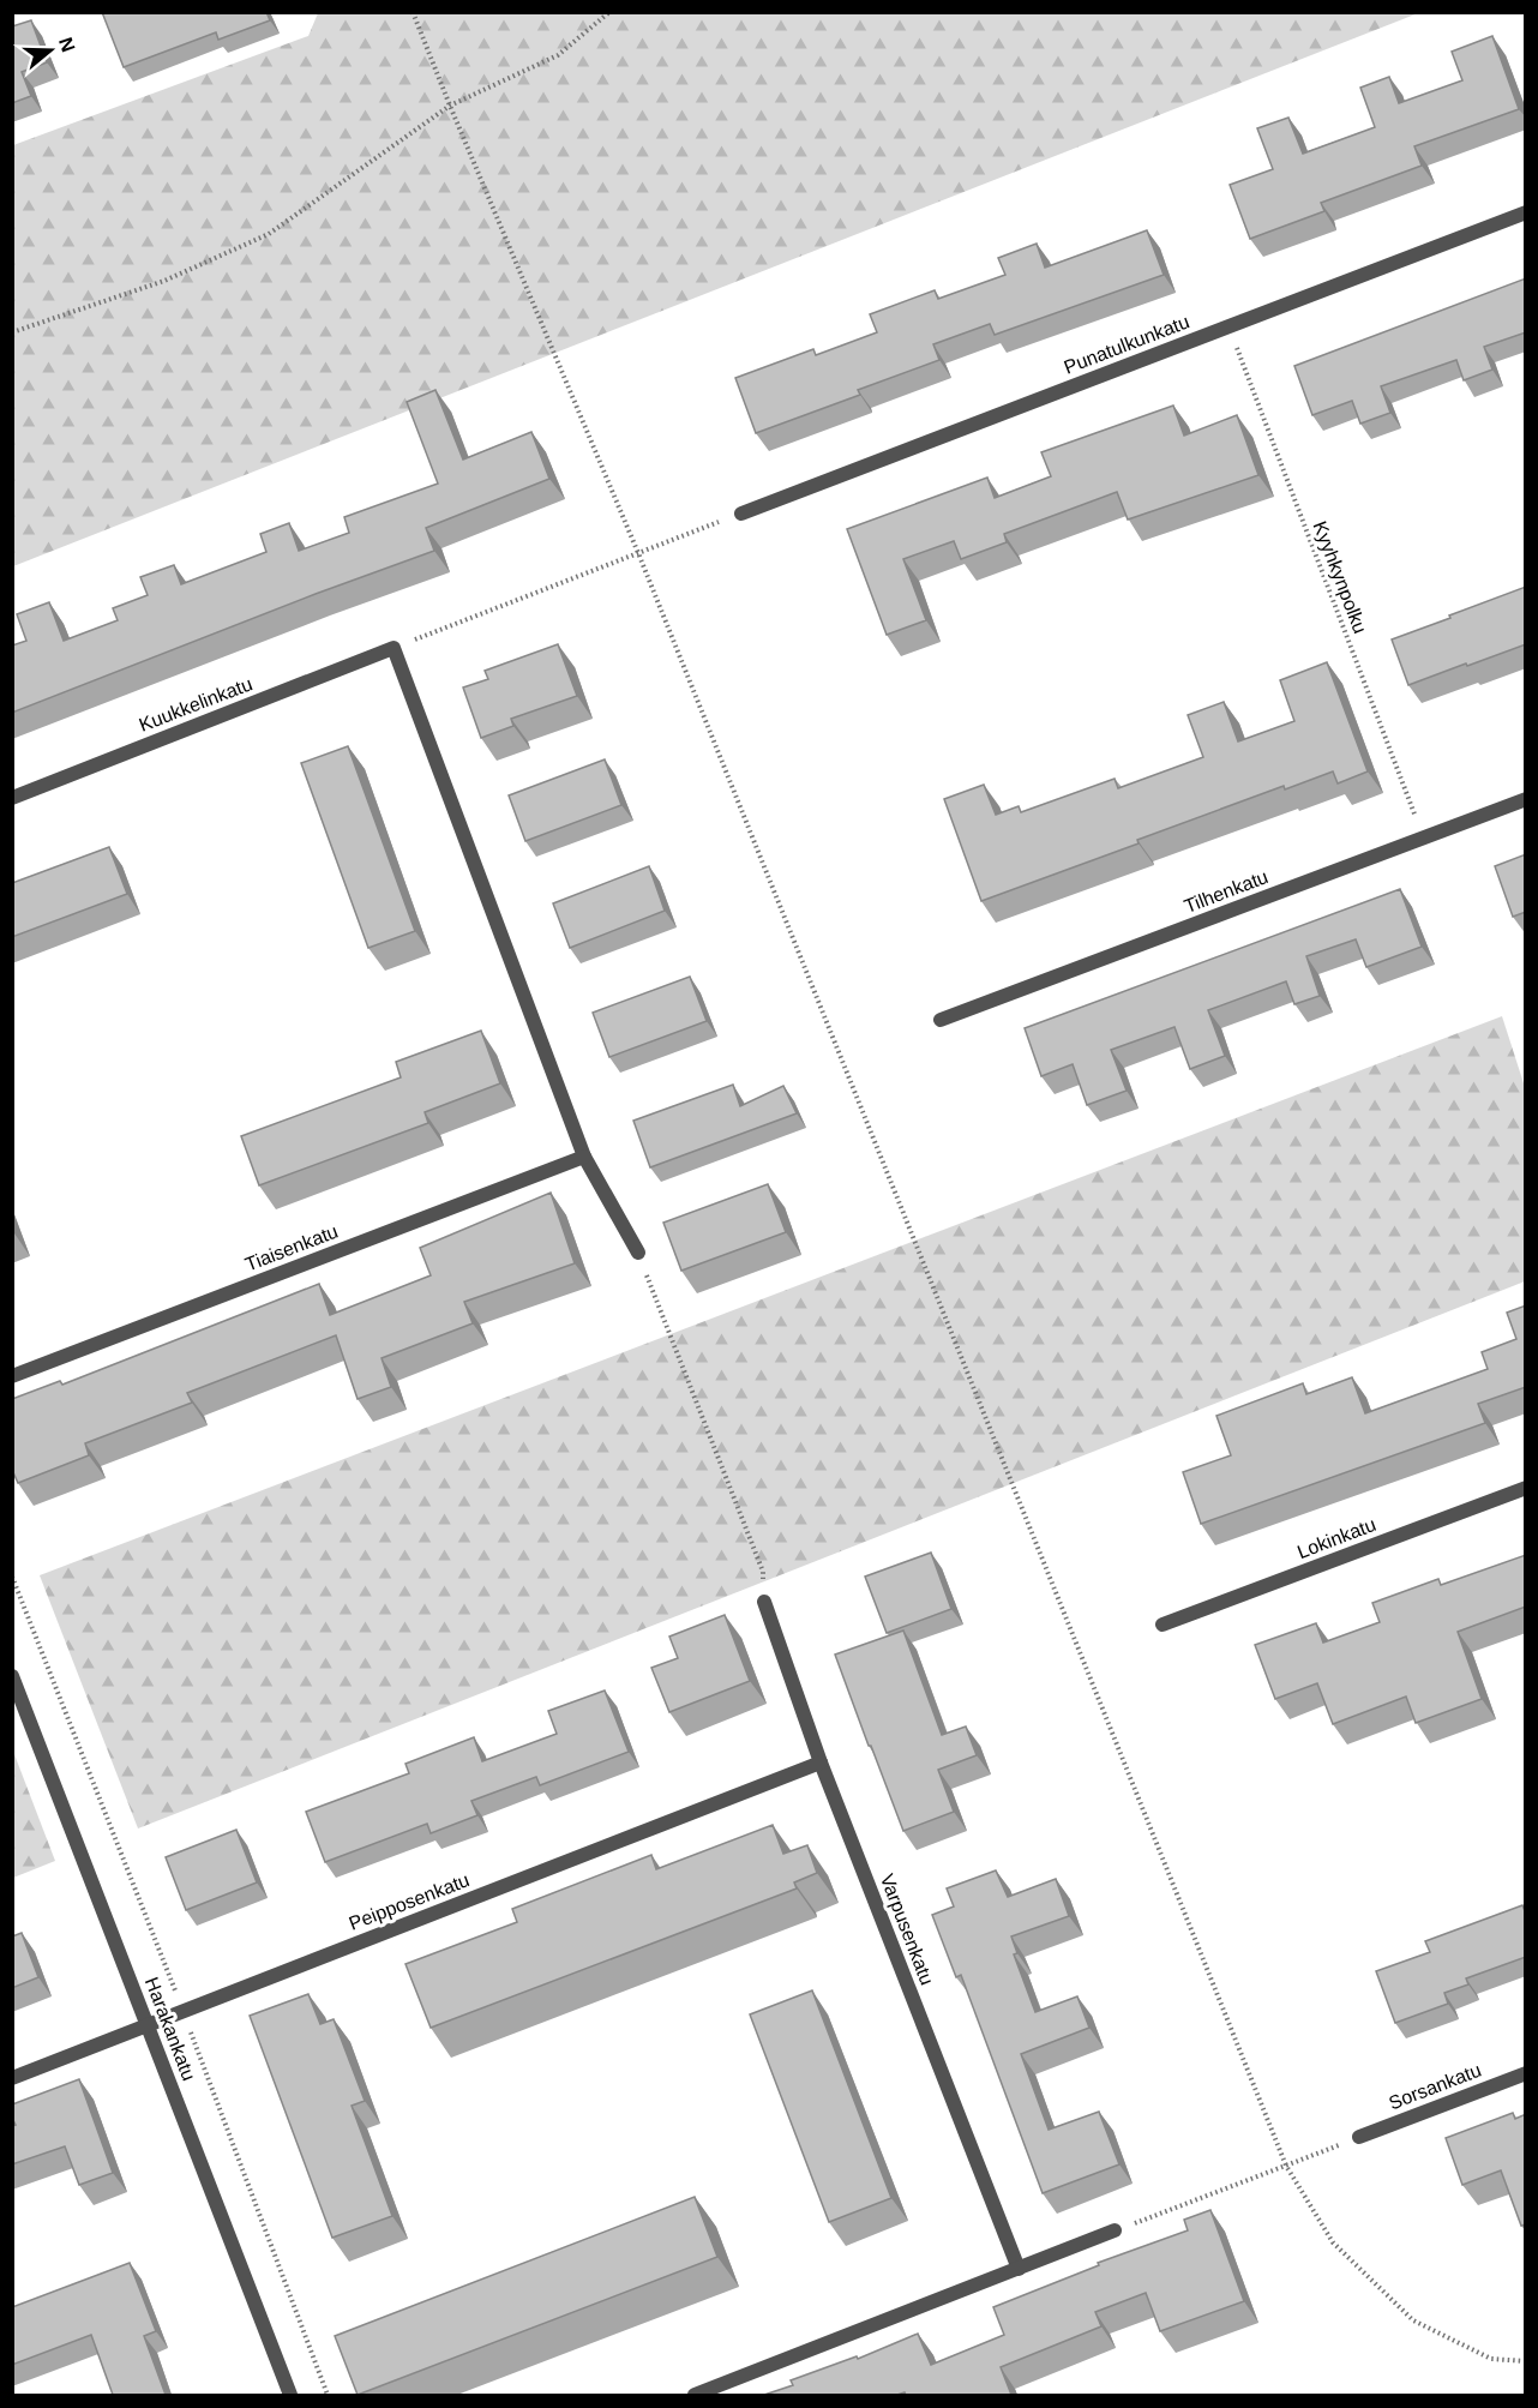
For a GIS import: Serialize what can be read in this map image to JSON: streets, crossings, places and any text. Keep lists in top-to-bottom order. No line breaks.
{"streets":{"street":["Punatulkunkatu","Kuukkelinkatu","Tilhenkatu","Tiaisenkatu","Lokinkatu","Peipposenkatu","Varpusenkatu","Harakankatu","Sorsankatu"],"path":["Kyyhkynpolku"]},"crossings":[["Punatulkunkatu","Kyyhkynpolku"],["Kyyhkynpolku","Tilhenkatu"],["Peipposenkatu","Varpusenkatu"],["Peipposenkatu","Harakankatu"]],"north":"right"}
